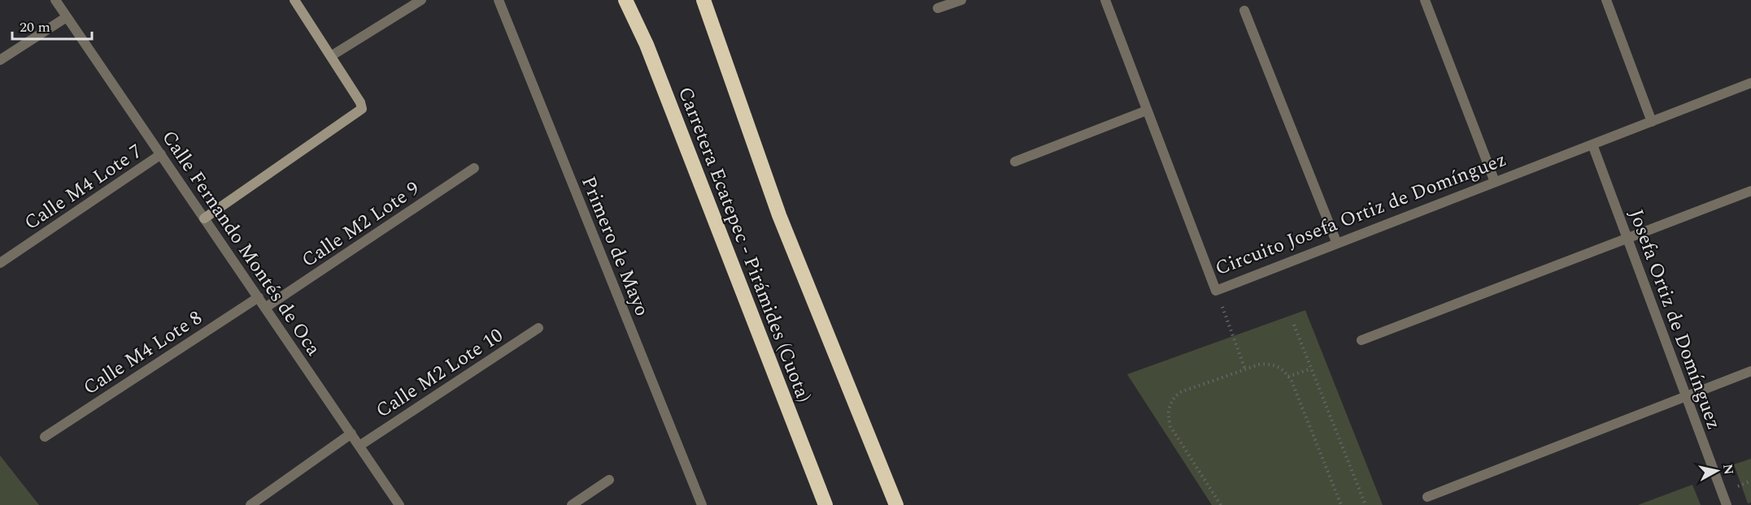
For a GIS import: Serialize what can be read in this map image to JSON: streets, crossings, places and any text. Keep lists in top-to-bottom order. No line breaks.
{"streets":{"highway":["Carretera Ecatepec - Pirámides (Cuota)"],"street":["Calle M4 Lote 7","Circuito Josefa Ortiz de Domínguez","Calle M2 Lote 9","Calle Fernando Montés de Oca","Primero de Mayo","Josefa Ortiz de Domínguez","Calle M4 Lote 8","Calle M2 Lote 10"]},"crossings":[["Calle M4 Lote 7","Calle Fernando Montés de Oca"],["Circuito Josefa Ortiz de Domínguez","Josefa Ortiz de Domínguez"],["Calle M2 Lote 9","Calle Fernando Montés de Oca"],["Calle Fernando Montés de Oca","Calle M4 Lote 8"],["Calle Fernando Montés de Oca","Calle M2 Lote 10"]],"scale_bar":"20 m","north":"right"}
